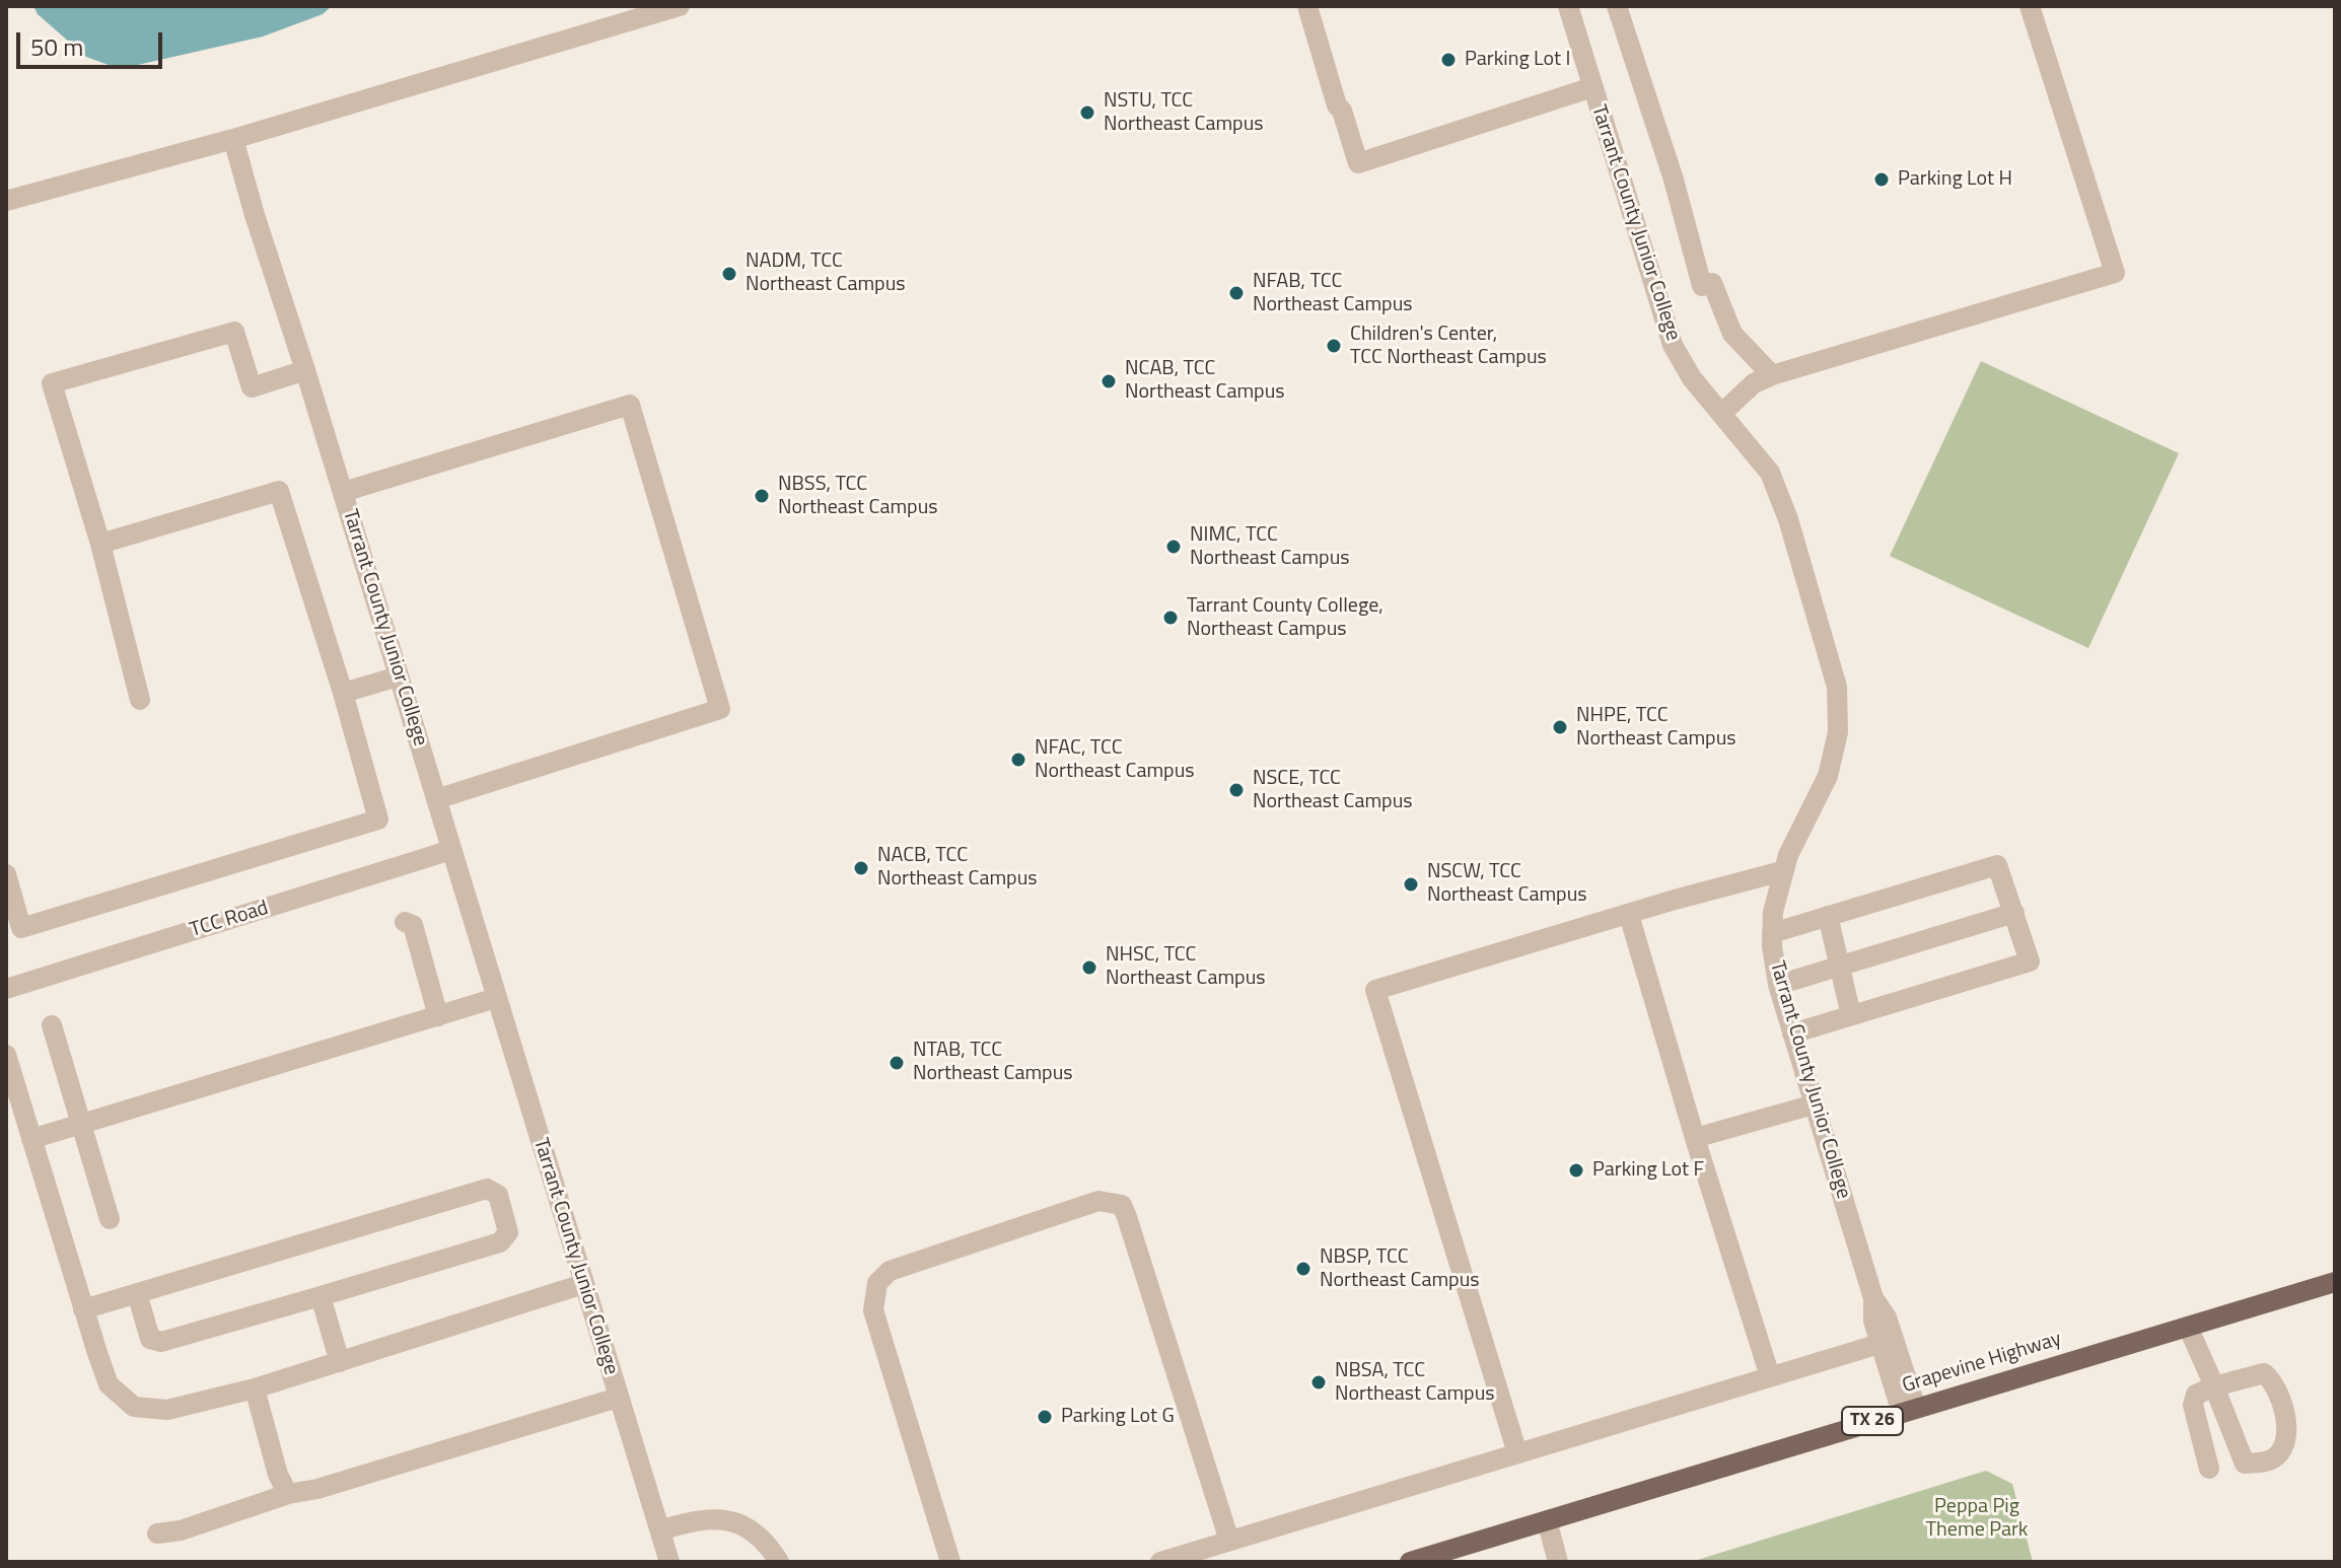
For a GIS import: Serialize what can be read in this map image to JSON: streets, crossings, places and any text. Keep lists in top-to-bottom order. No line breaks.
{"streets":{"main road":["Grapevine Highway","TX 26"],"street":["Tarrant County Junior College","TCC Road"]},"crossings":[["Tarrant County Junior College","TCC Road"],["Tarrant County Junior College","Grapevine Highway"]],"parks":["Peppa Pig Theme Park"],"places":["Parking Lot I","NSTU, TCC Northeast Campus","Parking Lot H","NADM, TCC Northeast Campus","NFAB, TCC Northeast Campus","Children's Center, TCC Northeast Campus","NCAB, TCC Northeast Campus","NBSS, TCC Northeast Campus","NIMC, TCC Northeast Campus","Tarrant County College, Northeast Campus","NHPE, TCC Northeast Campus","NFAC, TCC Northeast Campus","NSCE, TCC Northeast Campus","NACB, TCC Northeast Campus","NSCW, TCC Northeast Campus","NHSC, TCC Northeast Campus","NTAB, TCC Northeast Campus","Parking Lot F","NBSP, TCC Northeast Campus","NBSA, TCC Northeast Campus","Parking Lot G"],"scale_bar":"50 m"}
